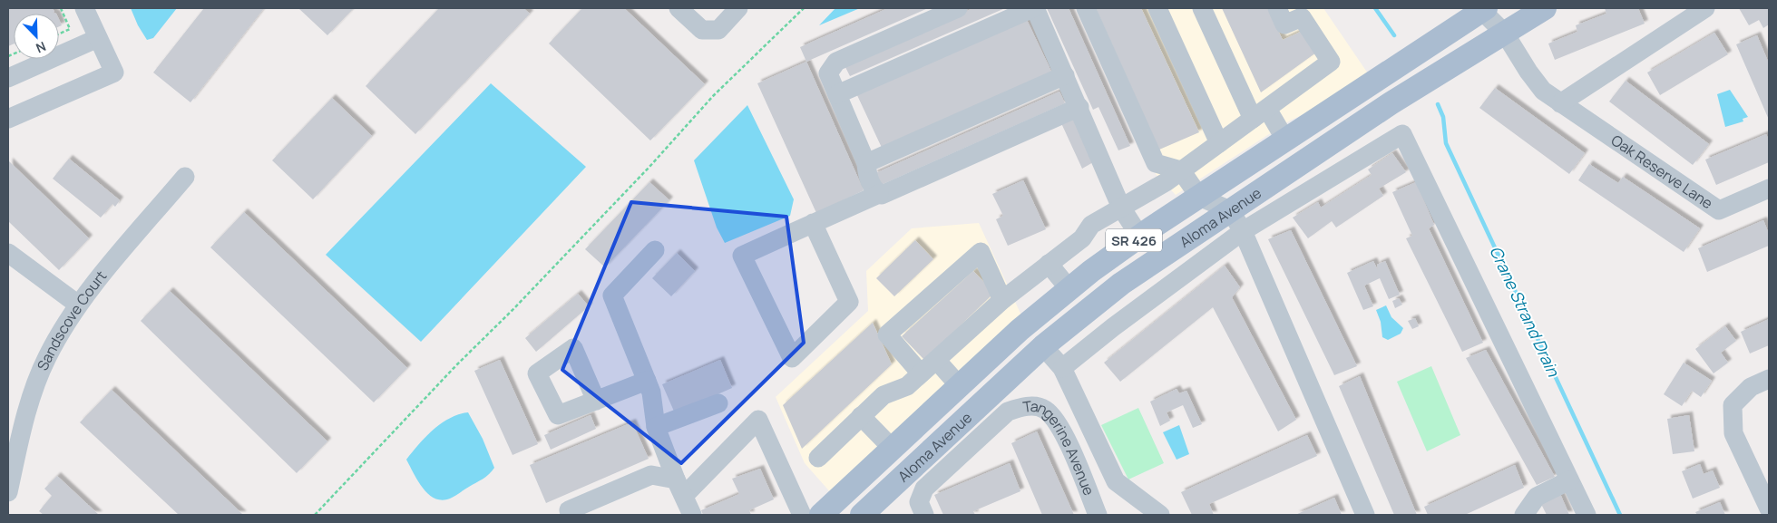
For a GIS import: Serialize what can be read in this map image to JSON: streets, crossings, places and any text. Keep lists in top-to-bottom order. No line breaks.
{"streets":{"main road":["Aloma Avenue","SR 426"],"street":["Oak Reserve Lane","Sandscove Court","Tangerine Avenue"]},"crossings":[["Oak Reserve Lane","Aloma Avenue"]],"water":["Crane Strand Drain"],"north":"bottom right"}
